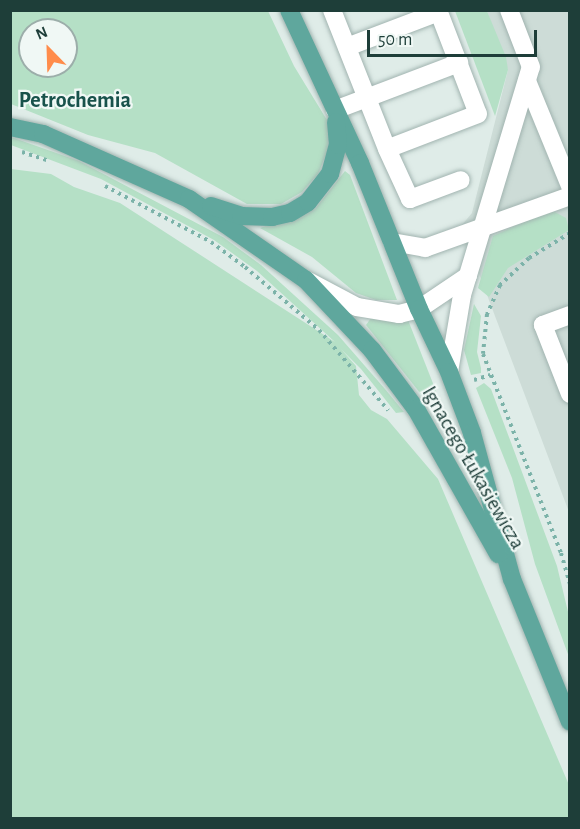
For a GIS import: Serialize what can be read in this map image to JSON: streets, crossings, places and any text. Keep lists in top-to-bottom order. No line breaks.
{"streets":{"main road":["Ignacego Łukasiewicza"]},"districts":["Petrochemia"],"scale_bar":"50 m","north":"top left"}
